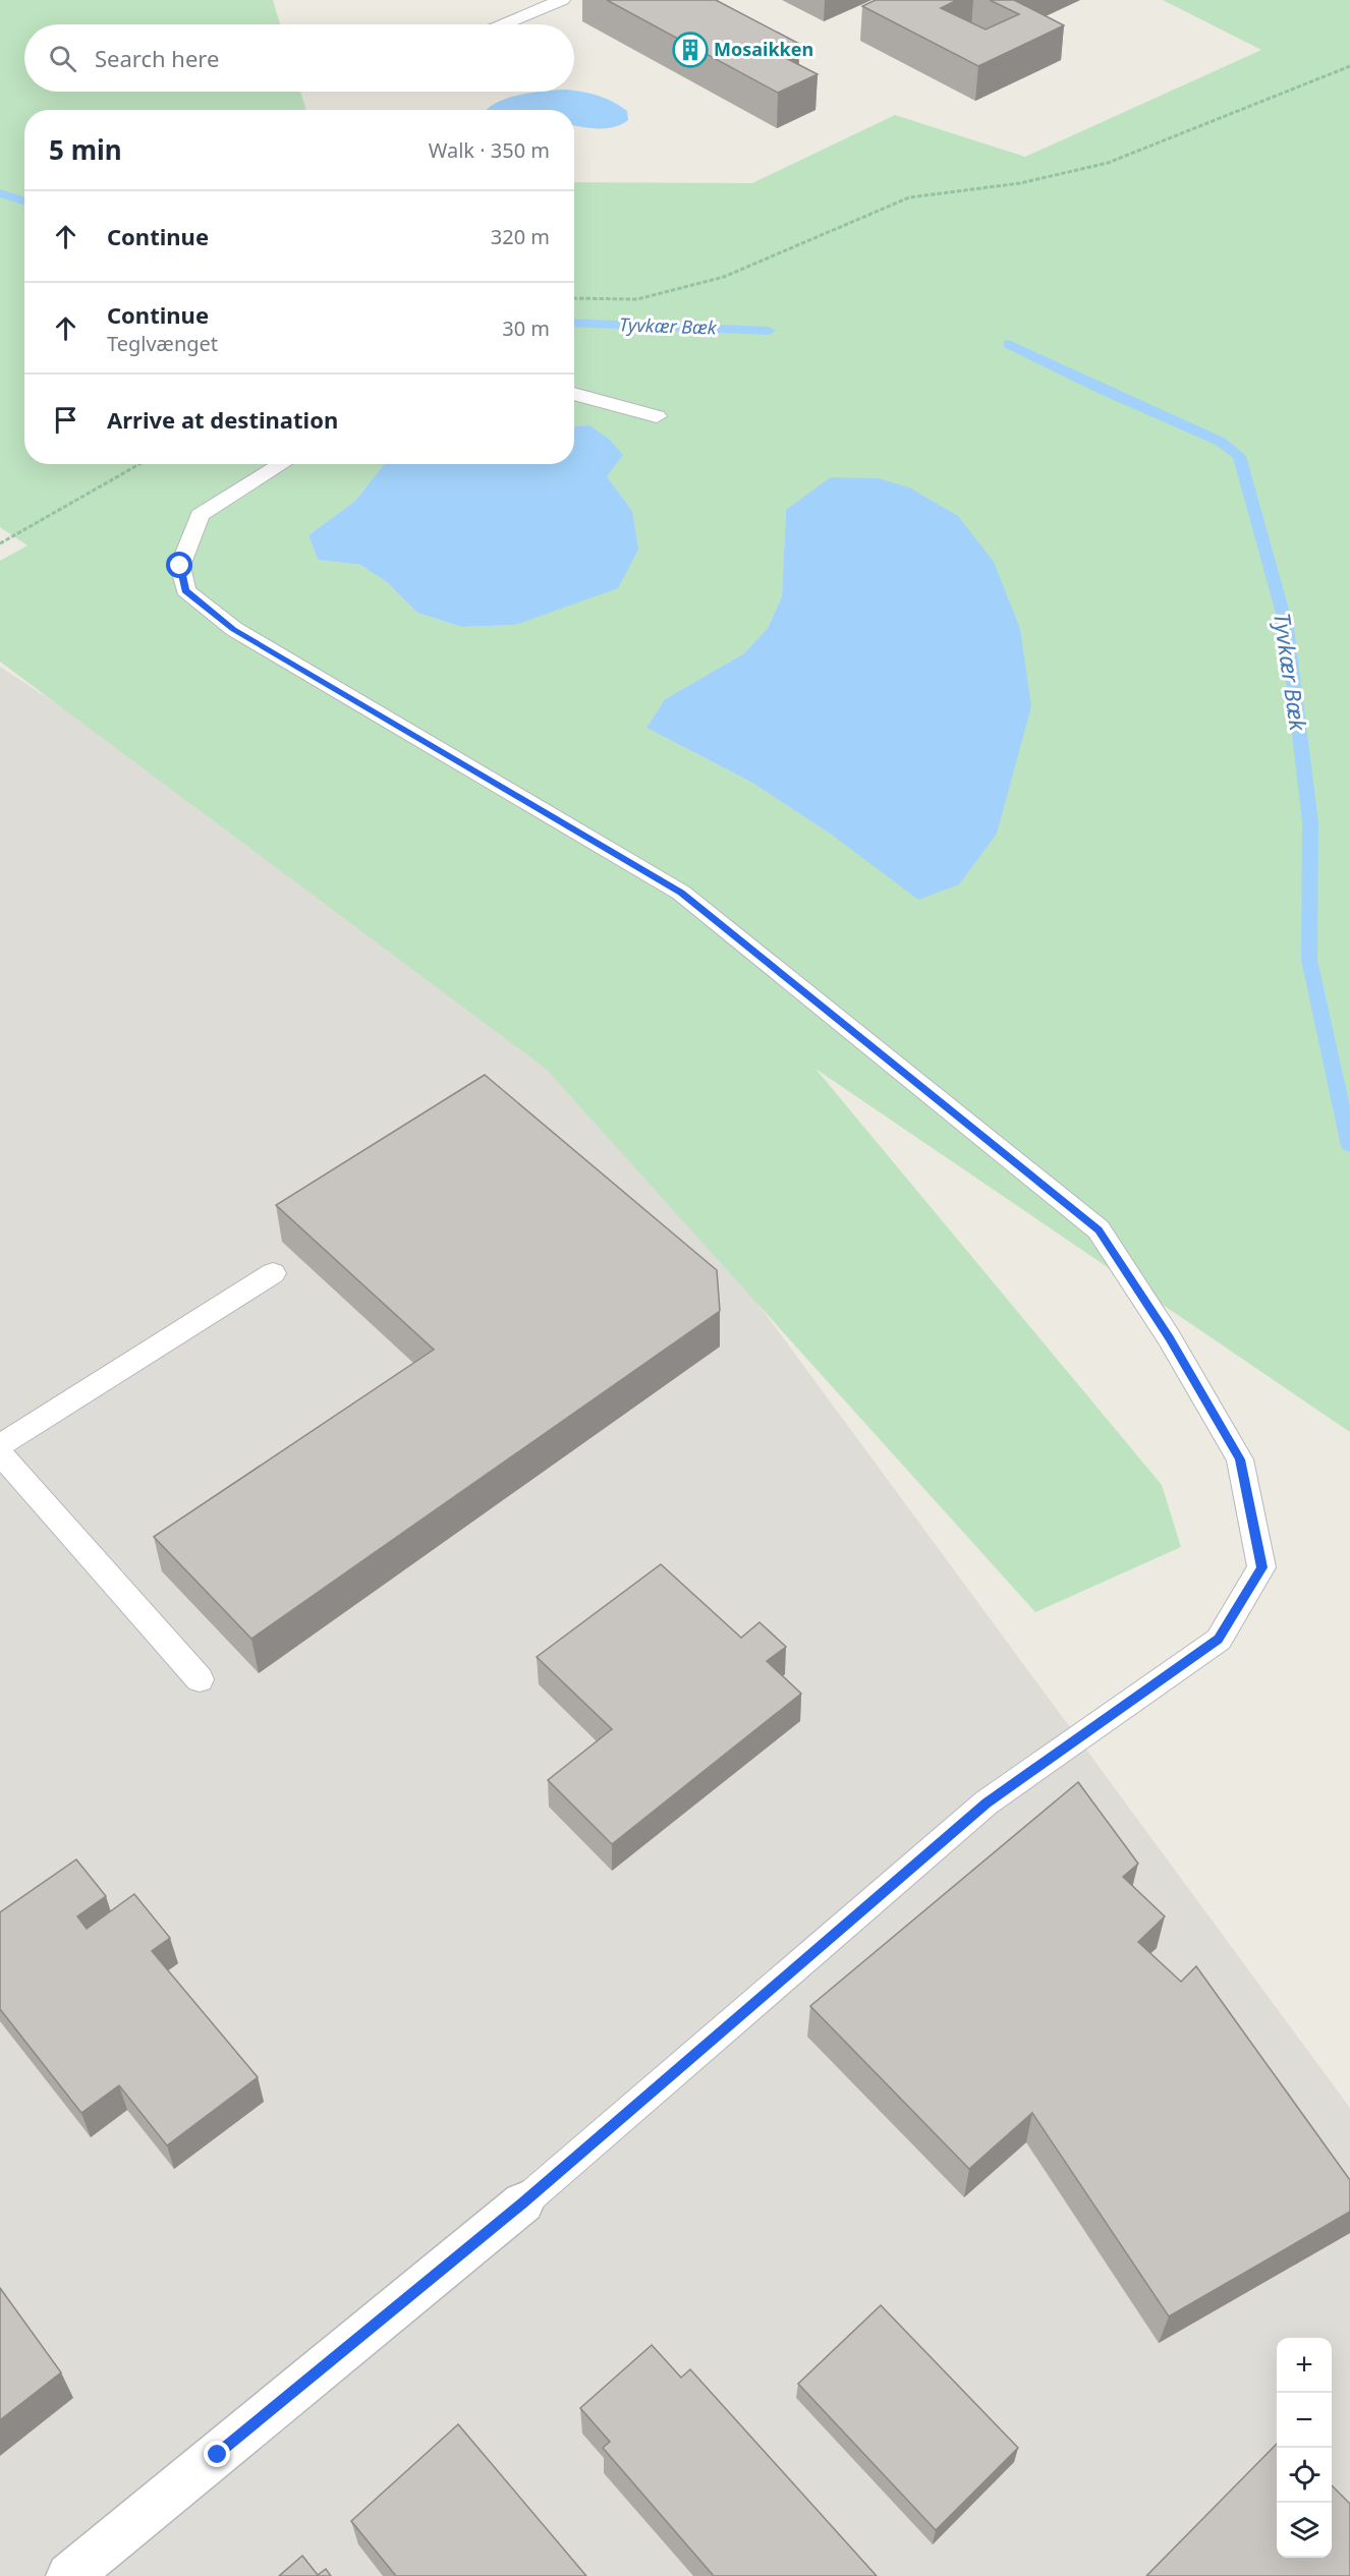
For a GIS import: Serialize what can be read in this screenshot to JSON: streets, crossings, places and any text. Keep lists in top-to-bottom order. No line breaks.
{"water":["Tyvkær Bæk"],"places":{"building":["Mosaikken"]},"page":{"search":"Search here","heading":["5 min","Walk · 350 m"],"list":[["Continue","320 m"],["Continue","Teglvænget","30 m"],"Arrive at destination"],"map_buttons":["+","−"]}}
